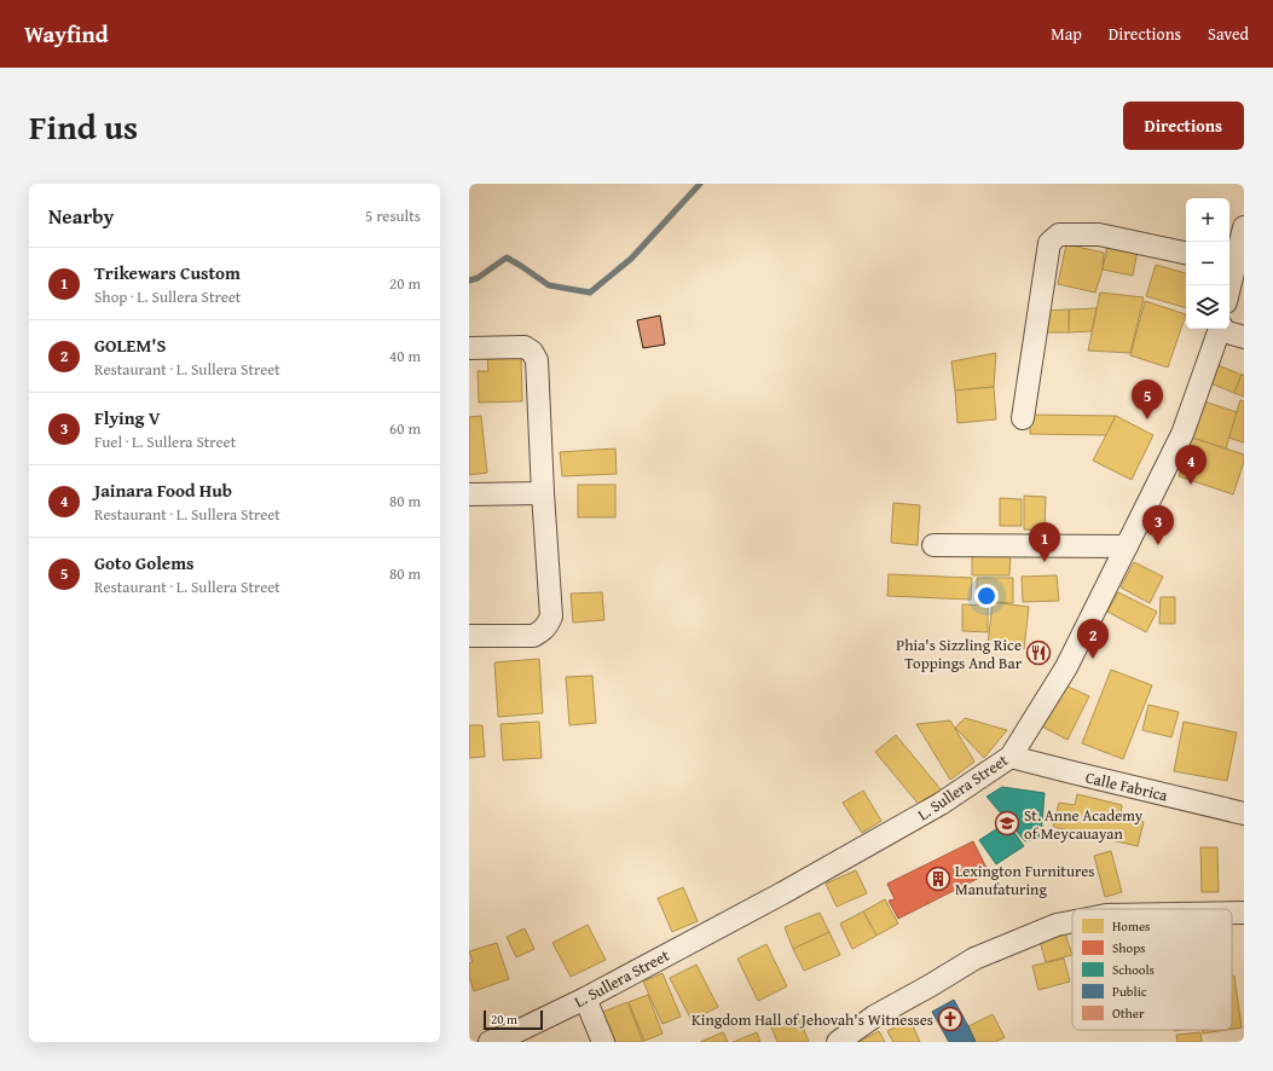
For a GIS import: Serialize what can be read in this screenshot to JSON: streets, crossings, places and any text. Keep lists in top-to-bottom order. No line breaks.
{"streets":{"street":["Calle Fabrica","L. Sullera Street"]},"crossings":[["Calle Fabrica","L. Sullera Street"]],"places":{"restaurant":["Phia's Sizzling Rice Toppings And Bar"],"school or university":["St. Anne Academy of Meycauayan"],"building":["Lexington Furnitures Manufaturing"],"church":["Kingdom Hall of Jehovah's Witnesses"]},"legend":["Homes","Shops","Schools","Public","Other"],"scale_bar":"20 m","page":{"header":"Wayfind","nav":["Map","Directions","Saved"],"title":"Find us","buttons":"Directions","heading":["Nearby","5 results"],"map_buttons":["+","−"],"list":[{"mark":"1","name":"Trikewars Custom","note":"Shop · L. Sullera Street","value":"20 m"},{"mark":"2","name":"GOLEM'S","note":"Restaurant · L. Sullera Street","value":"40 m"},{"mark":"3","name":"Flying V","note":"Fuel · L. Sullera Street","value":"60 m"},{"mark":"4","name":"Jainara Food Hub","note":"Restaurant · L. Sullera Street","value":"80 m"},{"mark":"5","name":"Goto Golems","note":"Restaurant · L. Sullera Street","value":"80 m"}],"pins":["5","4","3","1","2"],"scale":"20 m"}}
